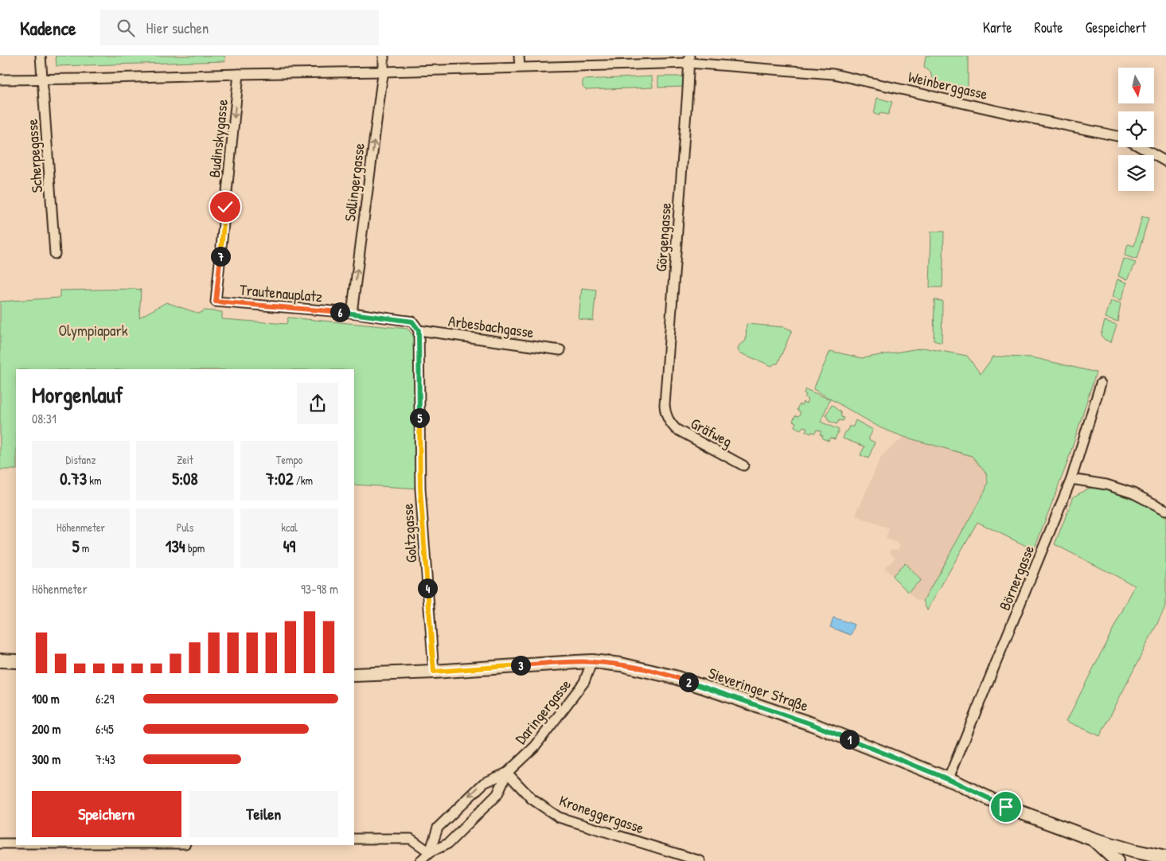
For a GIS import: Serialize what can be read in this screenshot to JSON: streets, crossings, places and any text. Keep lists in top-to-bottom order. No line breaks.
{"streets":{"main road":["Sieveringer Straße"],"street":["Weinberggasse","Budinskygasse","Scherpegasse","Sollingergasse","Görgengasse","Trautenauplatz","Arbesbachgasse","Gräfweg","Goltzgasse","Börnergasse","Daringergasse","Kroneggergasse"]},"crossings":[["Weinberggasse","Budinskygasse"],["Weinberggasse","Scherpegasse"],["Weinberggasse","Sollingergasse"],["Weinberggasse","Görgengasse"],["Budinskygasse","Trautenauplatz"],["Sollingergasse","Trautenauplatz"],["Görgengasse","Gräfweg"],["Trautenauplatz","Arbesbachgasse"],["Trautenauplatz","Goltzgasse"],["Arbesbachgasse","Goltzgasse"],["Goltzgasse","Sieveringer Straße"],["Börnergasse","Sieveringer Straße"],["Sieveringer Straße","Daringergasse"],["Daringergasse","Kroneggergasse"]],"one_way":["Budinskygasse","Sollingergasse"],"parks":["Olympiapark"],"north":"bottom","page":{"header":"Kadence","search":"Hier suchen","nav":["Karte","Route","Gespeichert"],"pins":["7","6","5","4","3","2","1"],"heading":["Morgenlauf","08:31"],"stats":[["Distanz","0.73 km"],["Zeit","5:08"],["Tempo","7:02 /km"],["Höhenmeter","5 m"],["Puls","134 bpm"],["kcal","49"]],"chart":["Höhenmeter","93–98 m"],"list":[{"name":"100 m","note":"6:29"},{"name":"200 m","note":"6:45"},{"name":"300 m","note":"7:43"}],"buttons":["Speichern","Teilen"]}}
